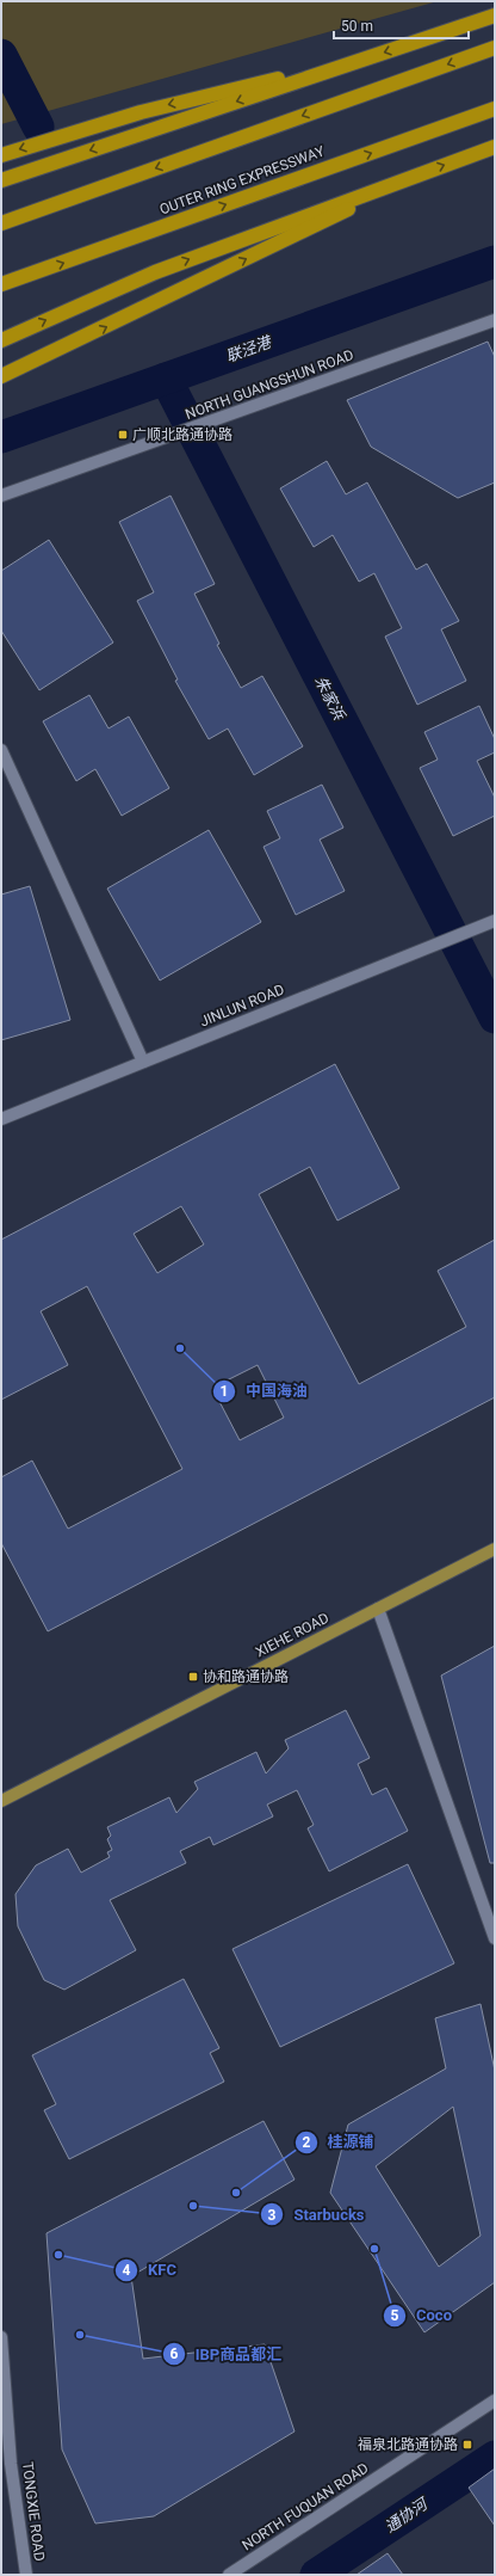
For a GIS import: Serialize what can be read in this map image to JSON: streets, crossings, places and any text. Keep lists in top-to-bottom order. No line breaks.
{"streets":{"highway":["OUTER RING EXPRESSWAY"],"main road":["XIEHE ROAD"],"street":["NORTH GUANGSHUN ROAD","JINLUN ROAD","NORTH FUQUAN ROAD","TONGXIE ROAD"]},"water":["联泾港","朱家浜","通协河"],"places":{"transit":["广顺北路通协路","协和路通协路","福泉北路通协路"],"other":["中国海油","桂源铺","Starbucks","Coco","KFC","IBP商品都汇"]},"scale_bar":"50 m"}
